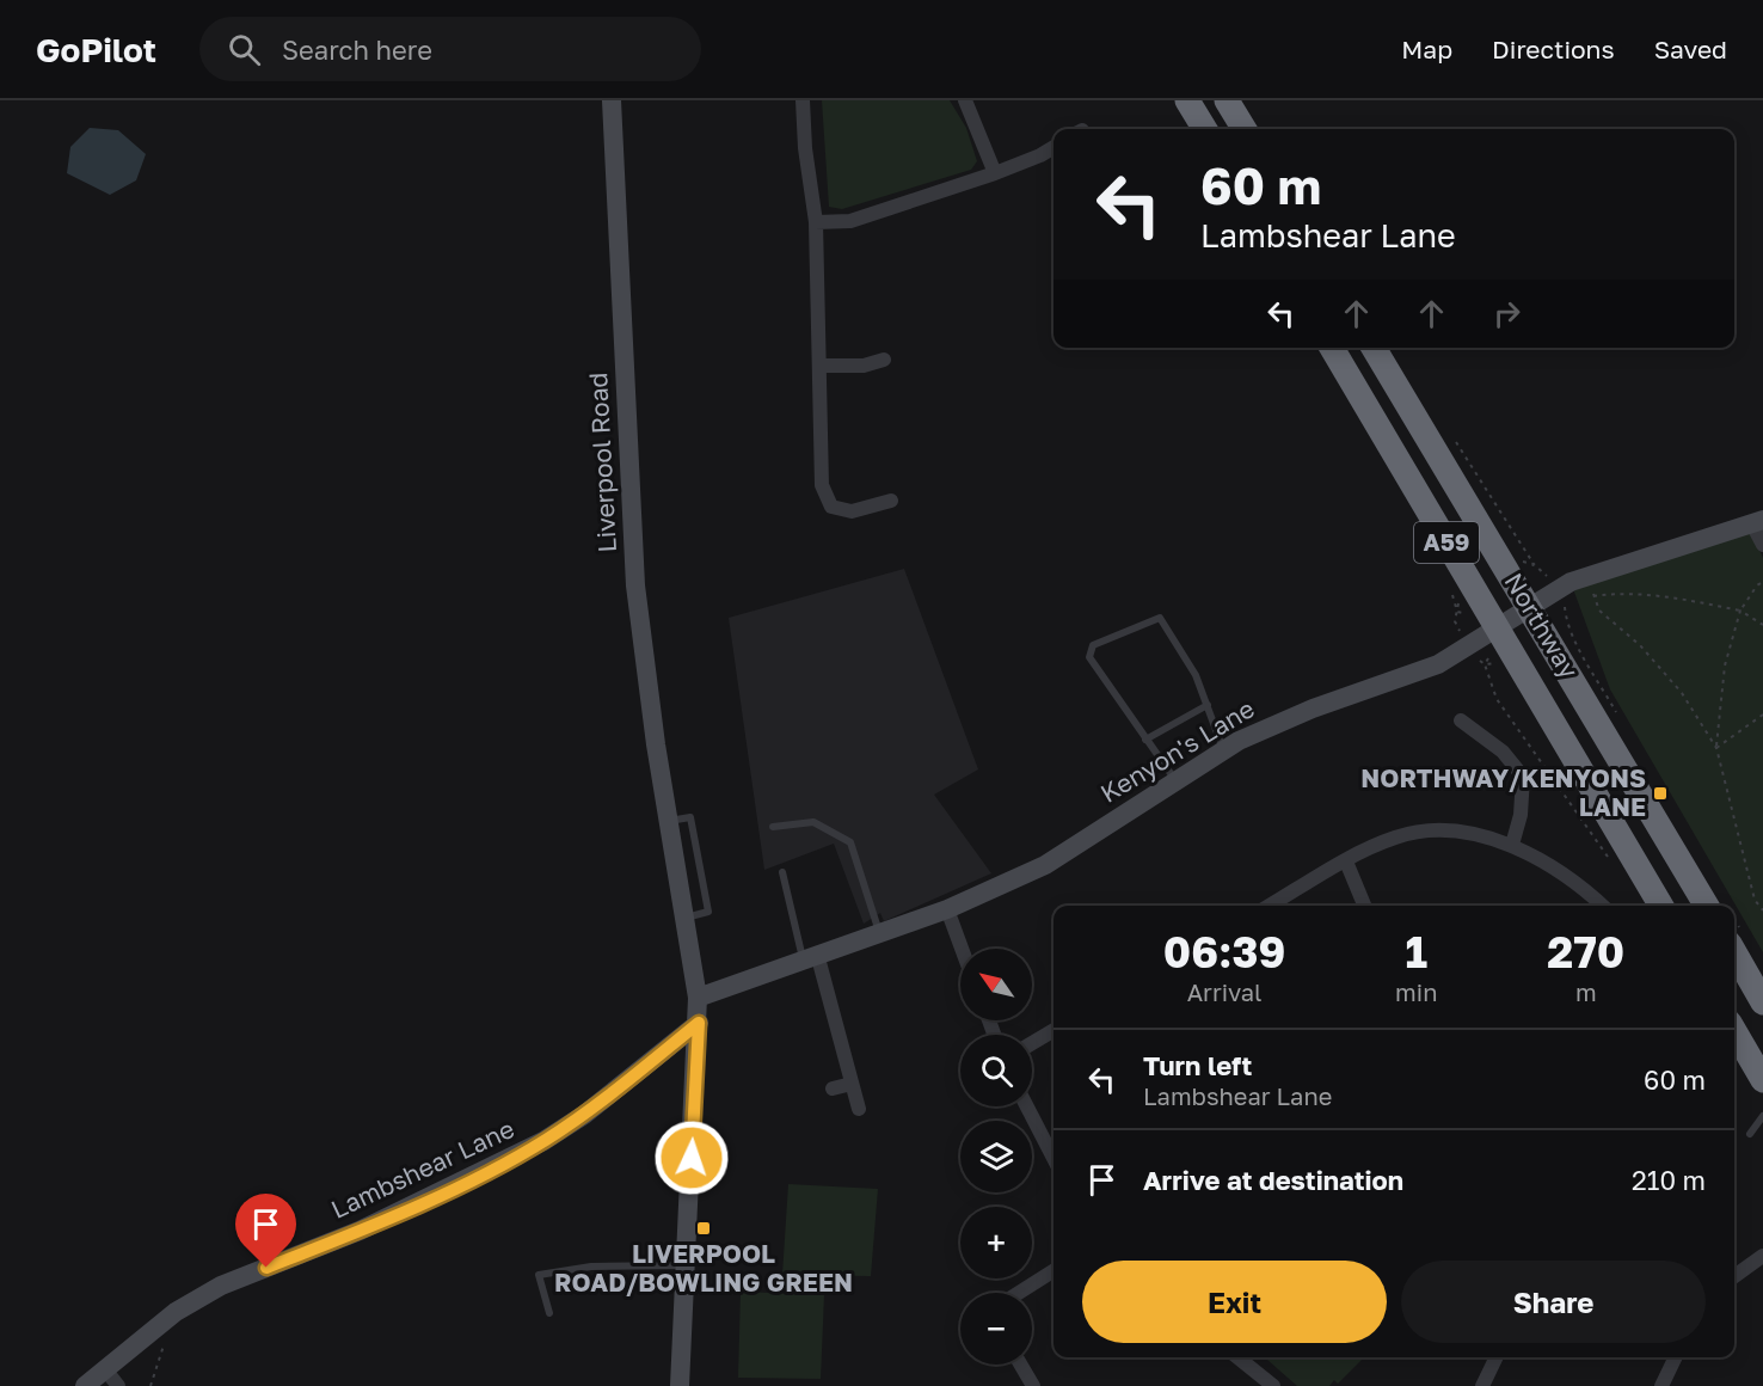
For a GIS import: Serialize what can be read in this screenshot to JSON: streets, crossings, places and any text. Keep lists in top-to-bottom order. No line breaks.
{"streets":{"highway":["A59","Northway"],"street":["Liverpool Road","Kenyon's Lane","Lambshear Lane"]},"crossings":[["Liverpool Road","Kenyon's Lane"],["Liverpool Road","Lambshear Lane"],["Northway","Kenyon's Lane"]],"places":{"transit":["NORTHWAY/KENYONS LANE","LIVERPOOL ROAD/BOWLING GREEN"]},"north":"top left","page":{"header":"GoPilot","search":"Search here","nav":["Map","Directions","Saved"],"turn":["60 m","Lambshear Lane"],"eta":["06:39","Arrival","1","min","270","m"],"map_buttons":["+","−"],"list":[{"name":"Turn left","note":"Lambshear Lane","value":"60 m"},{"name":"Arrive at destination","value":"210 m"}],"buttons":["Exit","Share"]}}
